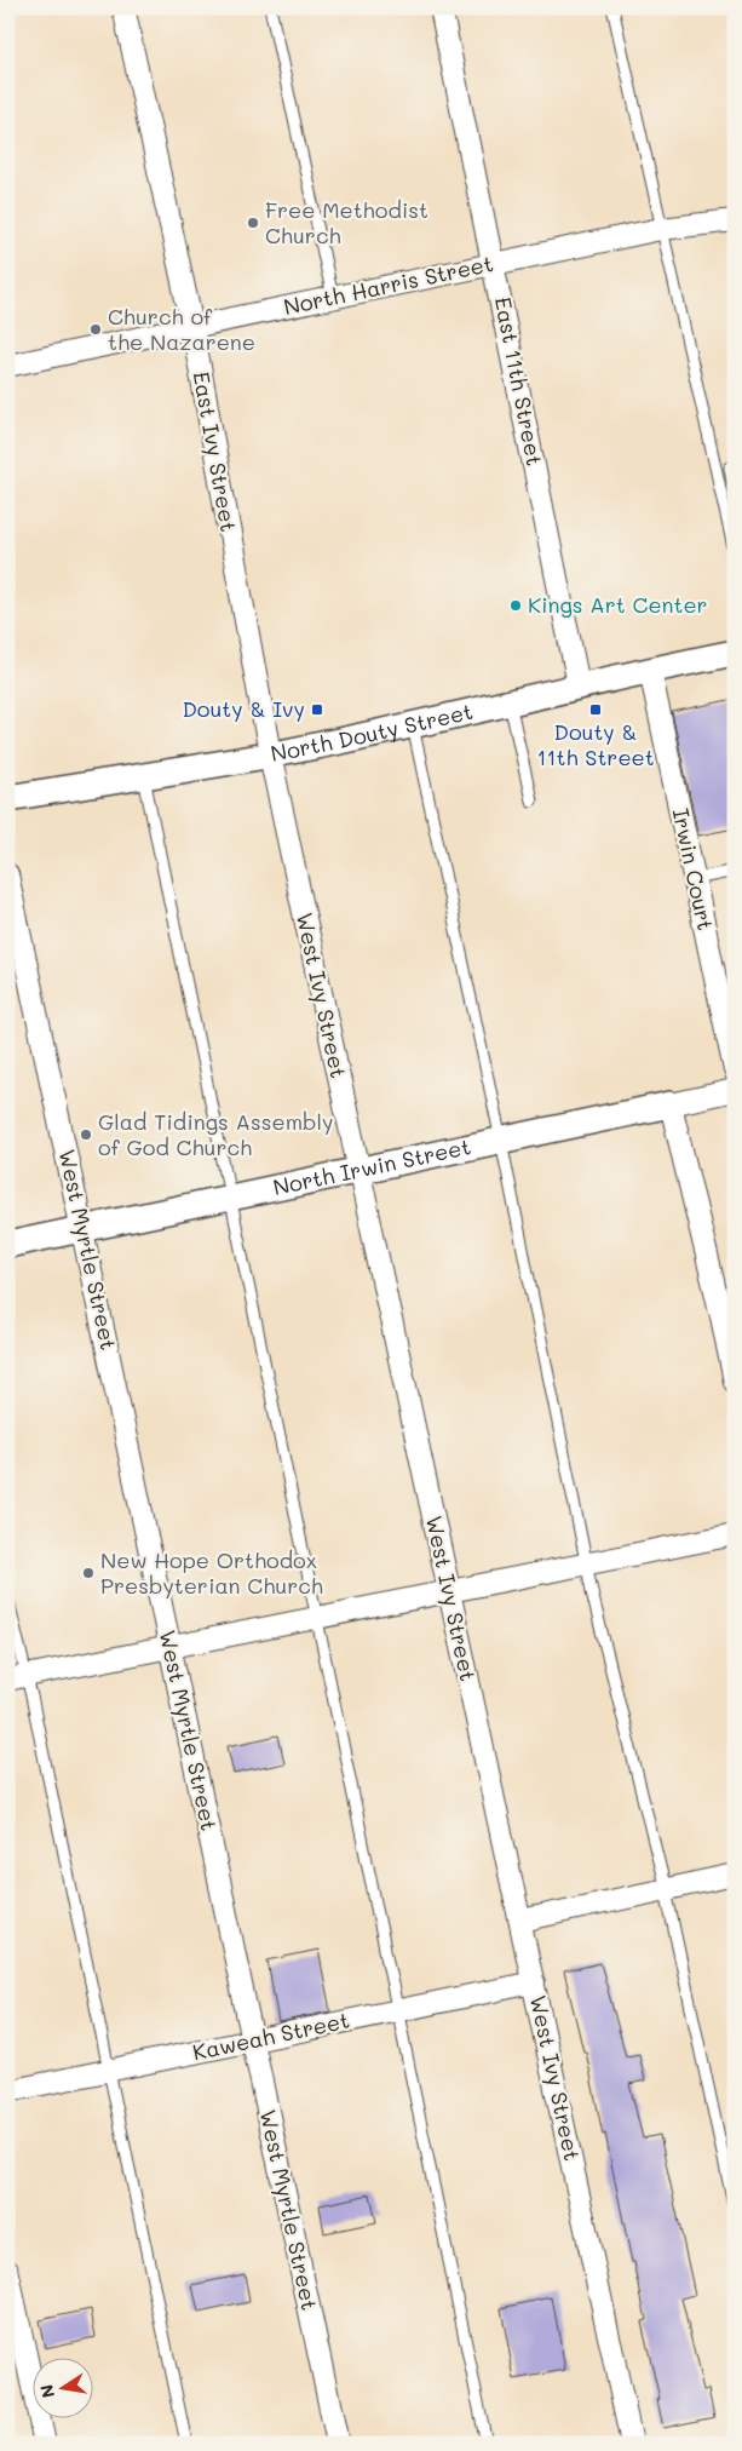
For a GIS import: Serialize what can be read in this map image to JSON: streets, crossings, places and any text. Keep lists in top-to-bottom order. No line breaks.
{"streets":{"street":["North Harris Street","East 11th Street","East Ivy Street","North Douty Street","Irwin Court","West Ivy Street","North Irwin Street","West Myrtle Street","Kaweah Street"]},"crossings":[["North Harris Street","East 11th Street"],["North Harris Street","East Ivy Street"],["East 11th Street","North Douty Street"],["East Ivy Street","North Douty Street"],["East Ivy Street","West Ivy Street"],["North Douty Street","Irwin Court"],["North Douty Street","West Ivy Street"],["West Ivy Street","North Irwin Street"],["West Ivy Street","Kaweah Street"],["North Irwin Street","West Myrtle Street"],["West Myrtle Street","Kaweah Street"]],"places":{"other":["Free Methodist Church","Church of the Nazarene","Kings Art Center","Glad Tidings Assembly of God Church","New Hope Orthodox Presbyterian Church"],"transit":["Douty & Ivy","Douty & 11th Street"]},"north":"left"}
